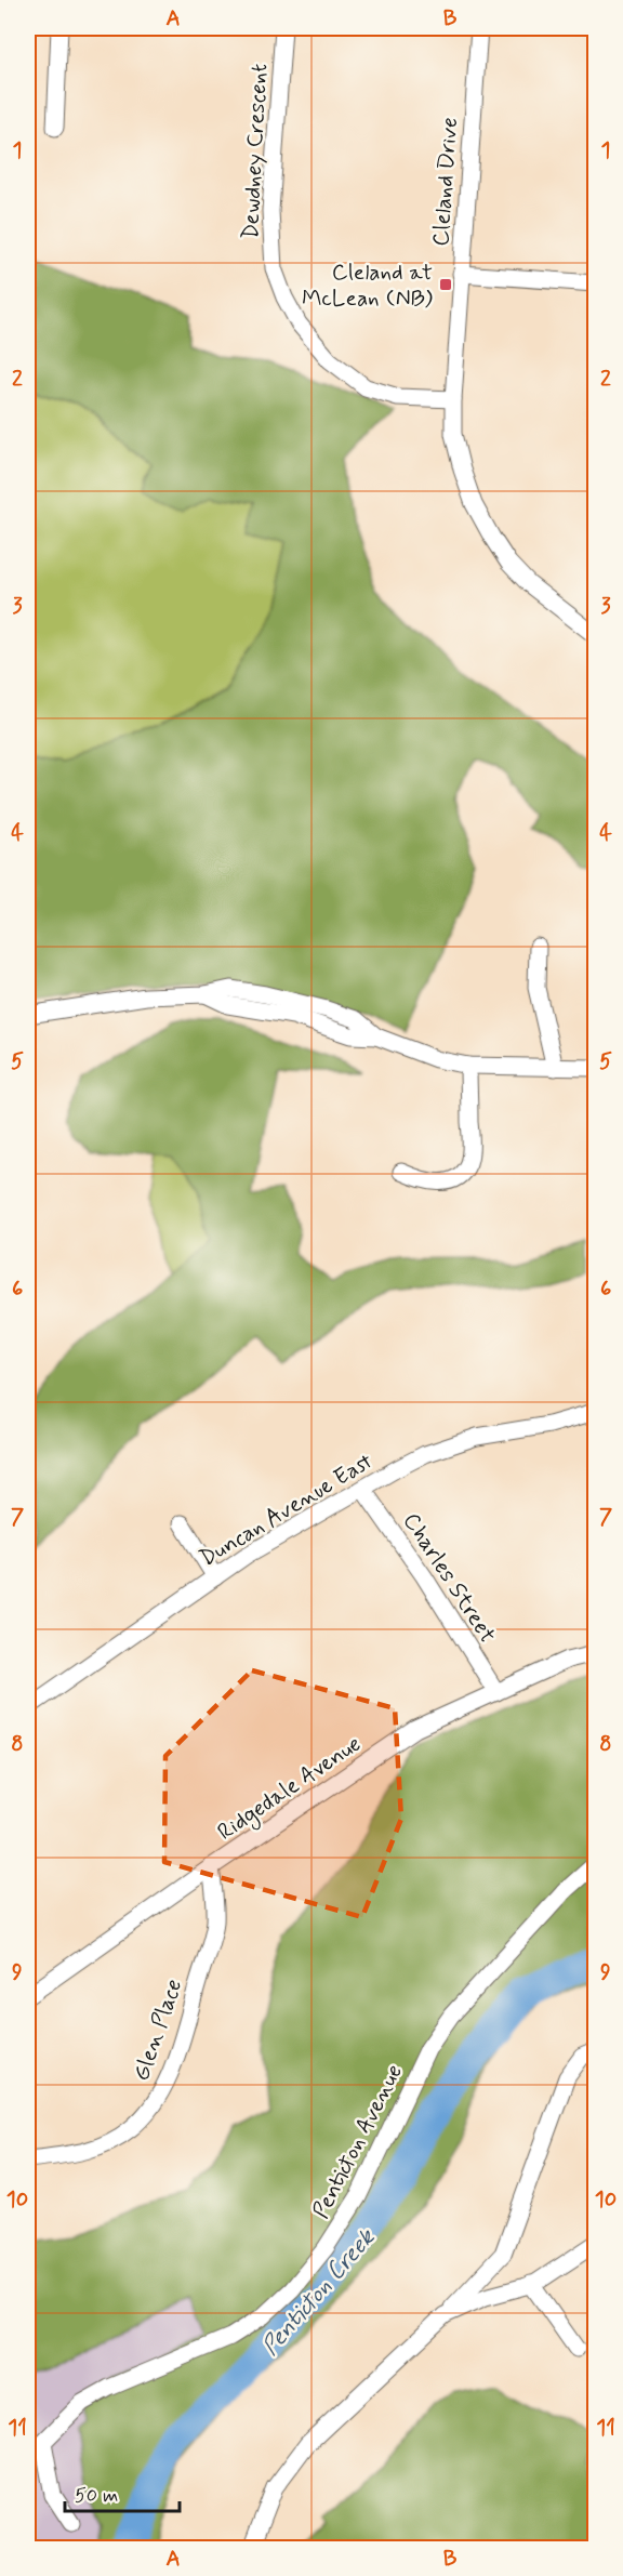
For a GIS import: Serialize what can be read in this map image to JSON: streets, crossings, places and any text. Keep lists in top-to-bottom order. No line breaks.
{"streets":{"street":["Dewdney Crescent","Cleland Drive","Duncan Avenue East","Charles Street","Ridgedale Avenue","Glen Place","Penticton Avenue"]},"crossings":[["Dewdney Crescent","Cleland Drive"],["Duncan Avenue East","Charles Street"],["Charles Street","Ridgedale Avenue"],["Ridgedale Avenue","Glen Place"]],"water":["Penticton Creek"],"places":{"transit":["Cleland at McLean (NB)"]},"scale_bar":"50 m","grid":{"columns":["A","B"],"rows":["1","2","3","4","5","6","7","8","9","10","11"]}}
